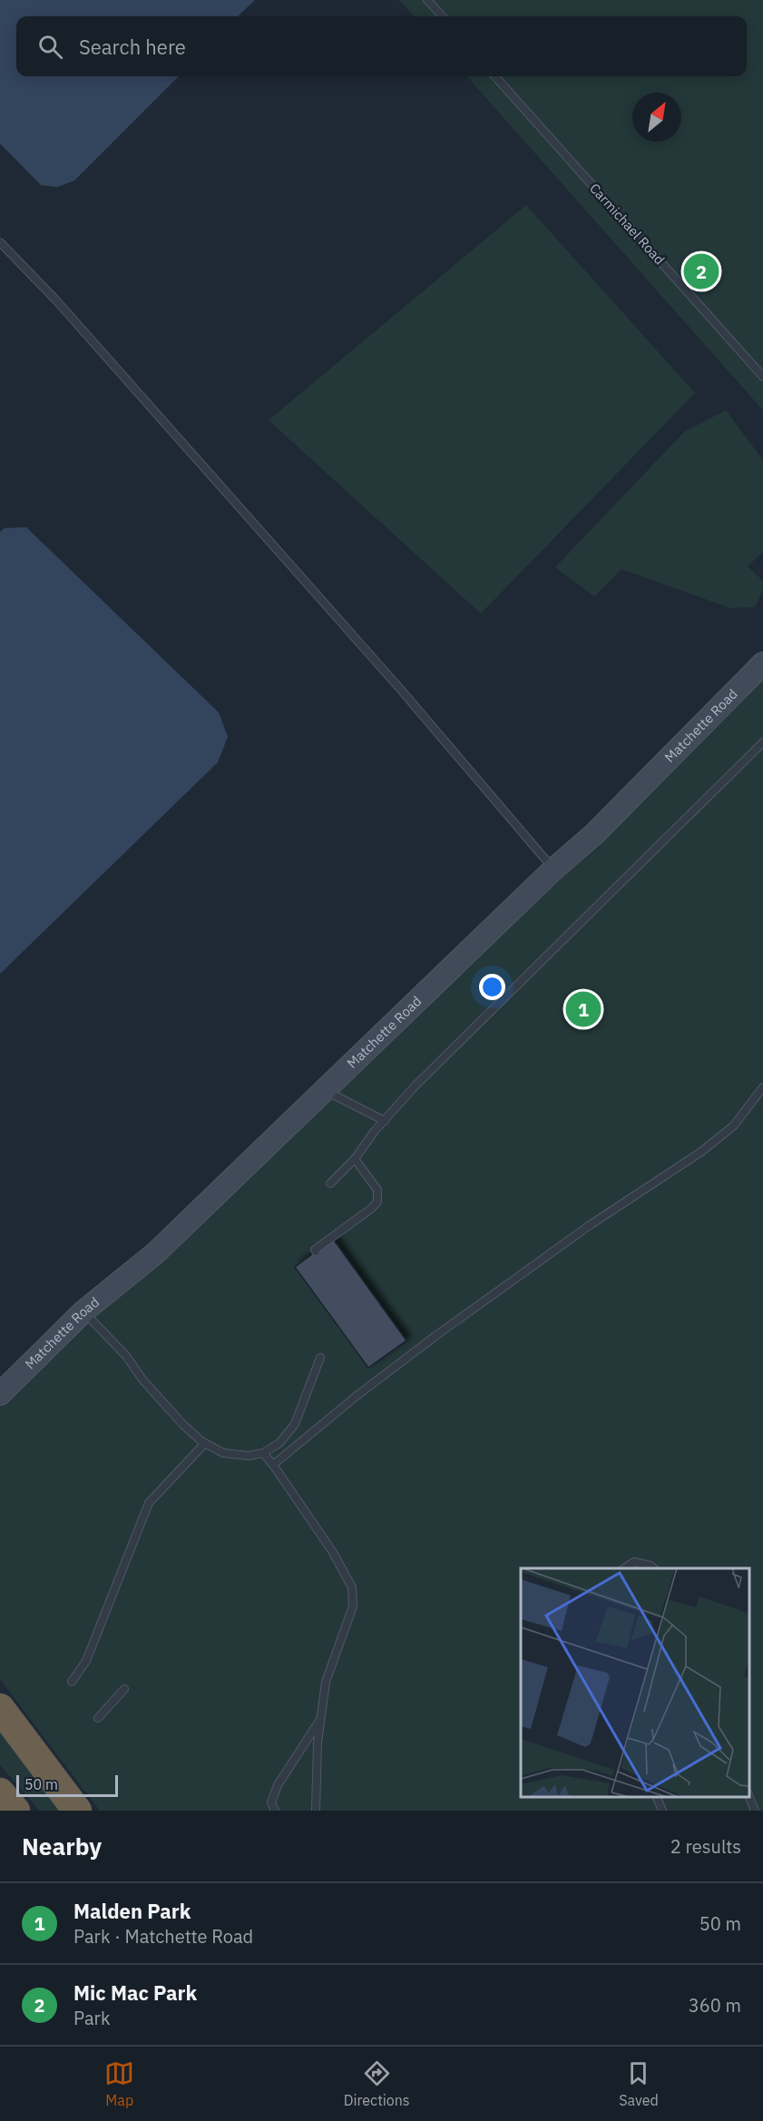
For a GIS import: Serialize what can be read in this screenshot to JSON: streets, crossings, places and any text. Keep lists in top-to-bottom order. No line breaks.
{"streets":{"main road":["Matchette Road"],"lane":["Carmichael Road"]},"scale_bar":"50 m","north":"top right","page":{"search":"Search here","pins":["2","1"],"scale":"50 m","heading":["Nearby","2 results"],"list":[{"mark":"1","name":"Malden Park","note":"Park · Matchette Road","value":"50 m"},{"mark":"2","name":"Mic Mac Park","note":"Park","value":"360 m"}],"nav":["Map","Directions","Saved"]}}
